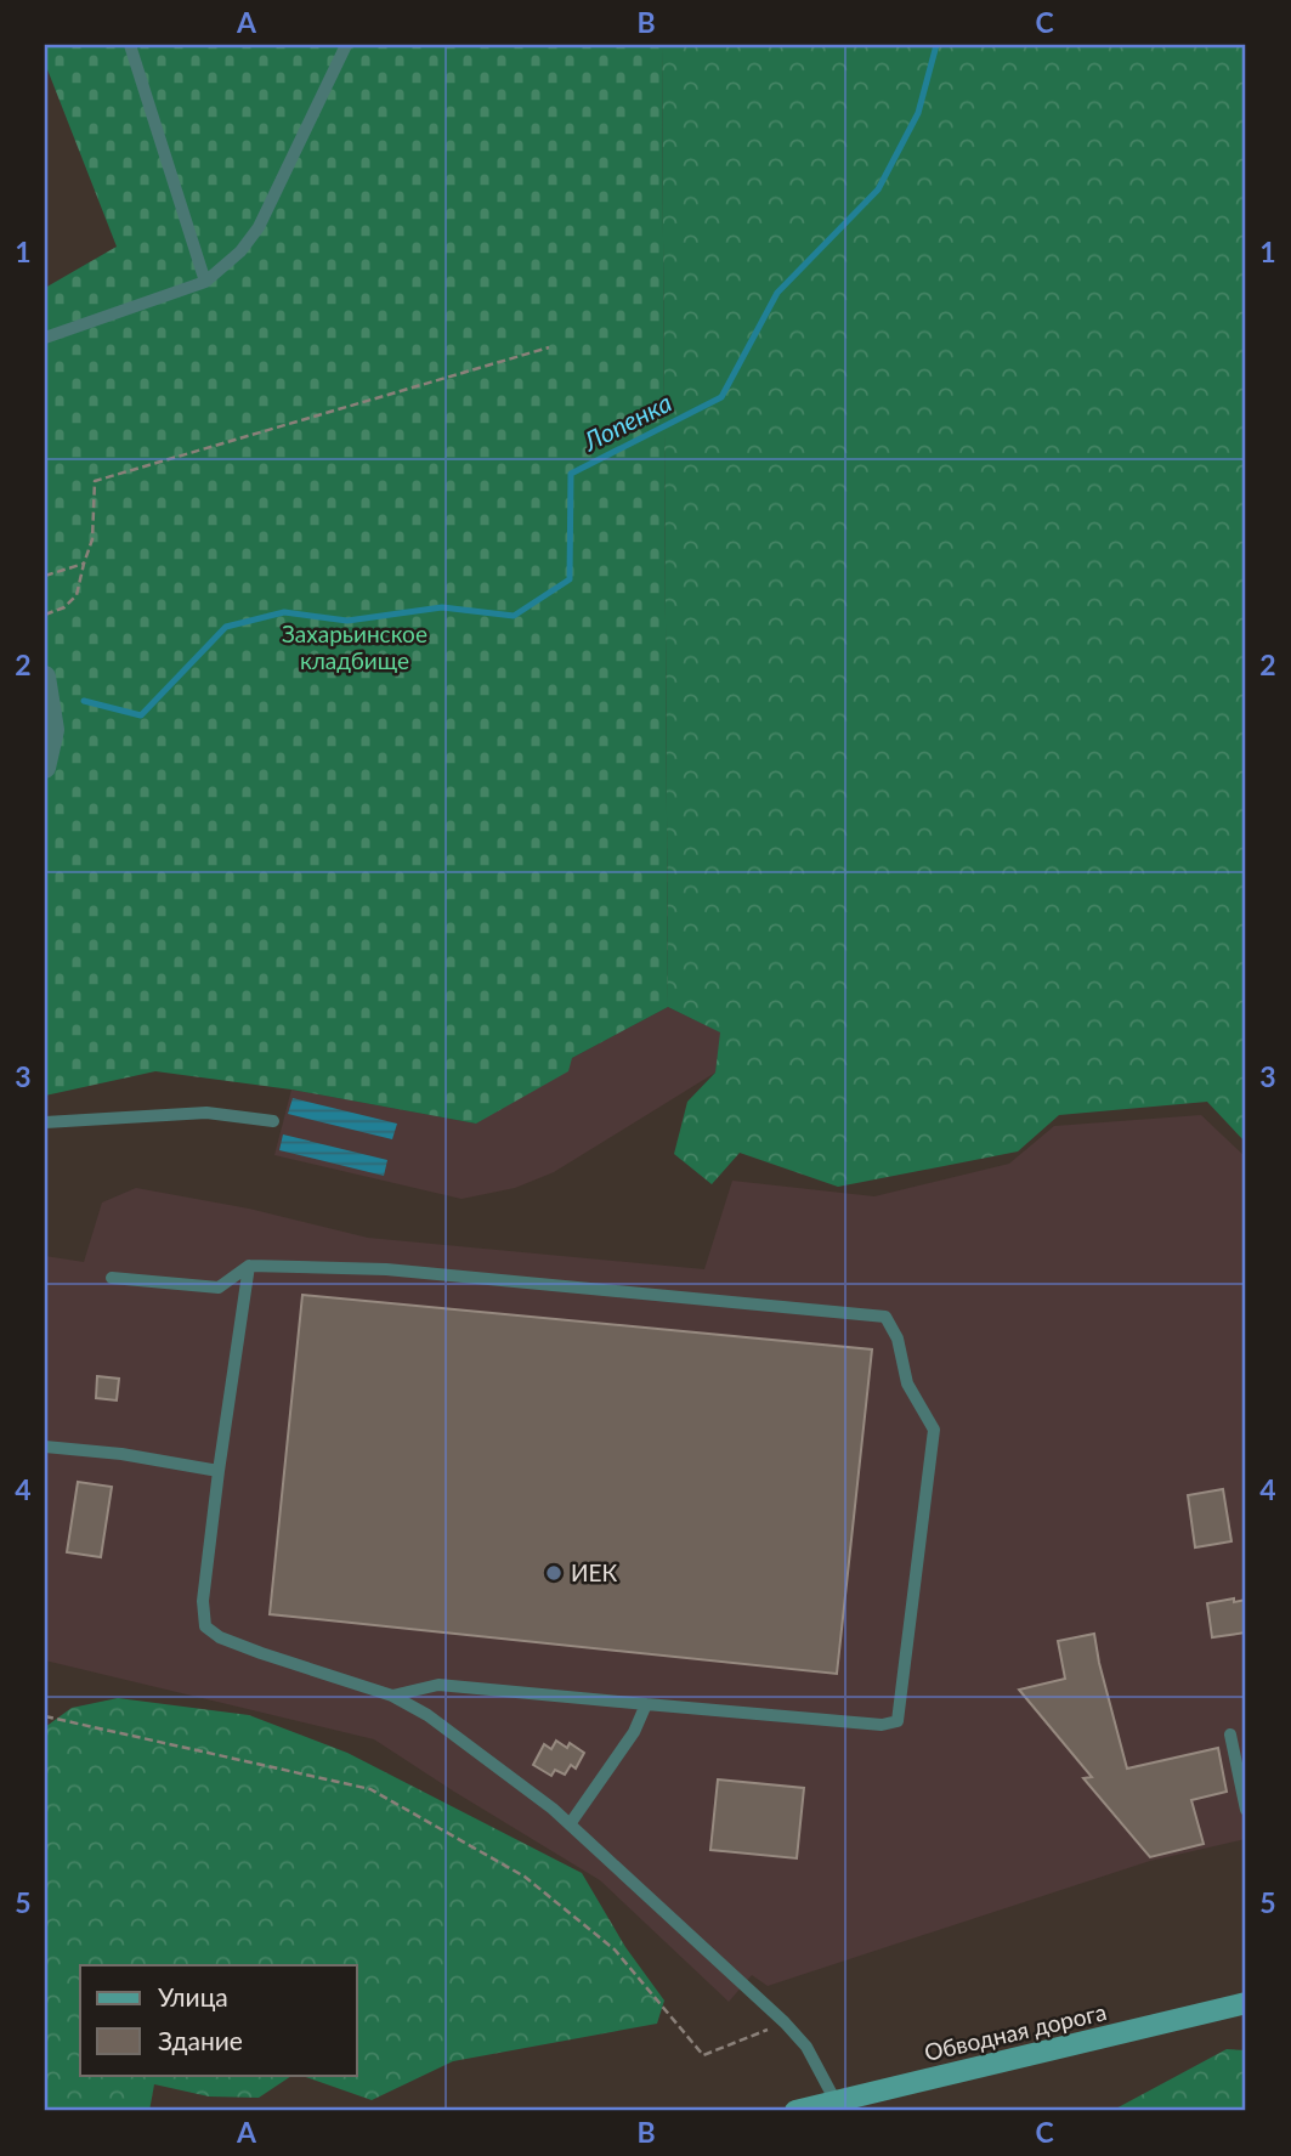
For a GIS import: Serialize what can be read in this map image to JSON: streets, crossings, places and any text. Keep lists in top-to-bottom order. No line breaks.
{"streets":{"main road":["Обводная дорога"]},"water":["Лопенка"],"parks":["Захарьинское кладбище"],"places":["ИЕК"],"legend":["Улица","Здание"],"grid":{"columns":["A","B","C"],"rows":["1","2","3","4","5"]}}
